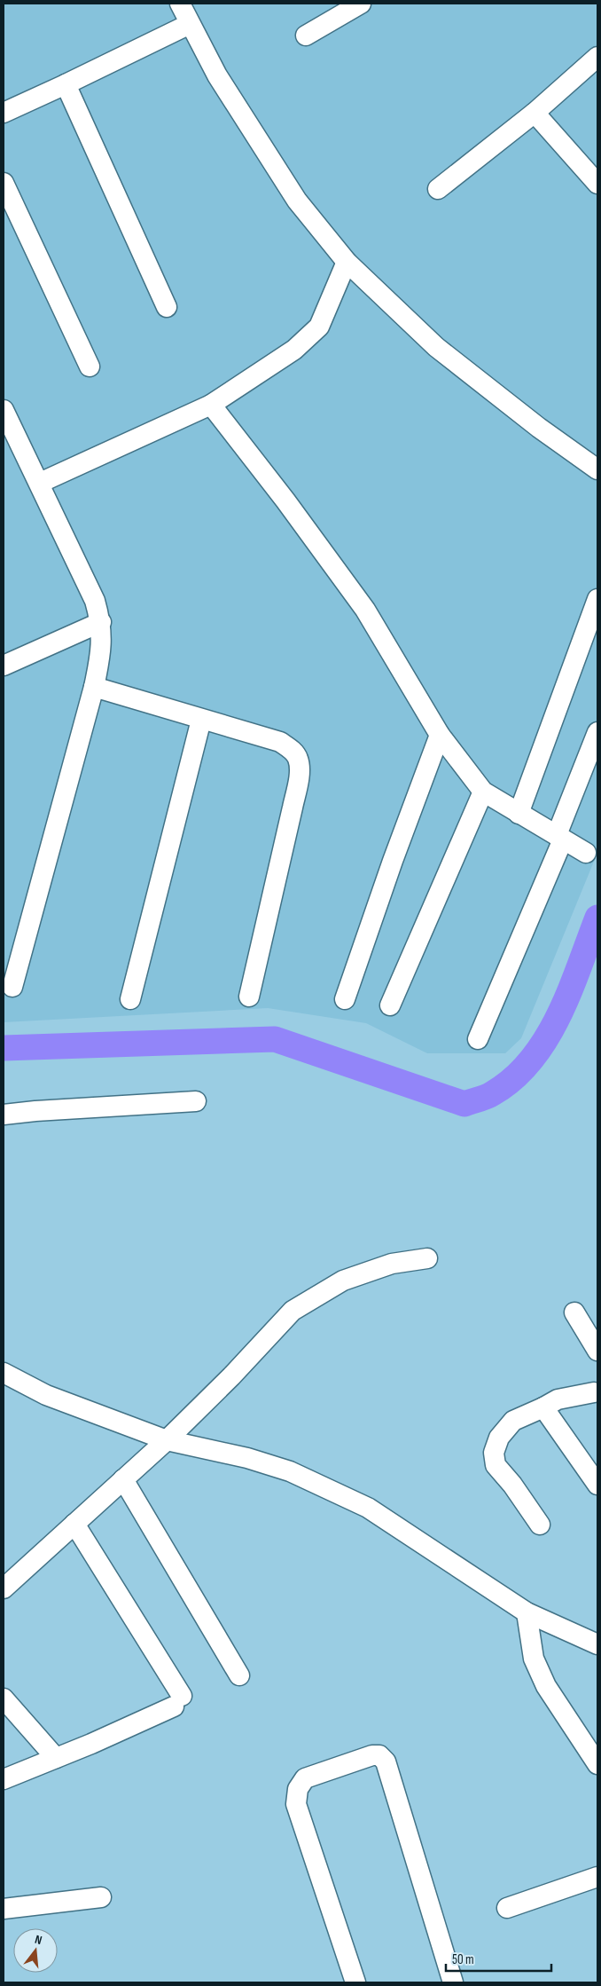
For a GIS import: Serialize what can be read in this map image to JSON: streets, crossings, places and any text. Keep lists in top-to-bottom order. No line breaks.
{"scale_bar":"50 m","north":"top"}
